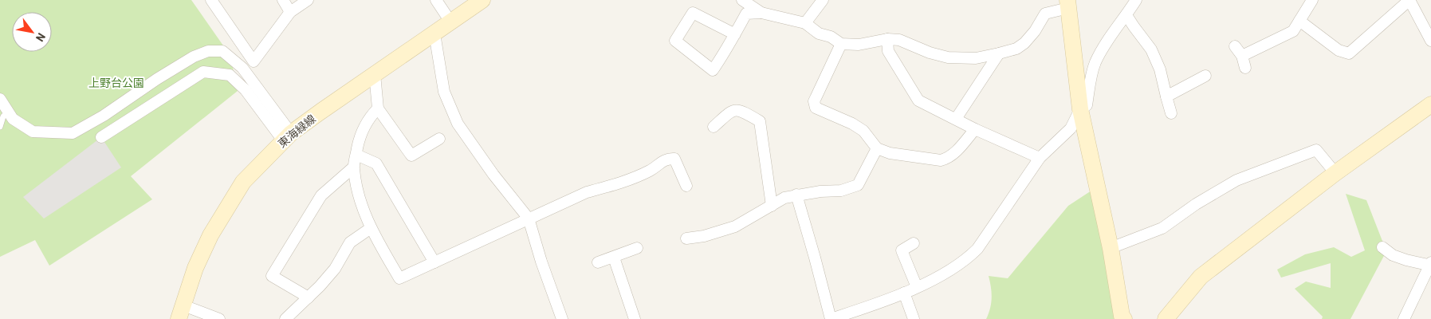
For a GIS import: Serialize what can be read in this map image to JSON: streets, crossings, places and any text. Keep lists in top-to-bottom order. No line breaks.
{"streets":{"street":["東海緑線"]},"parks":["上野台公園"],"north":"bottom right"}
